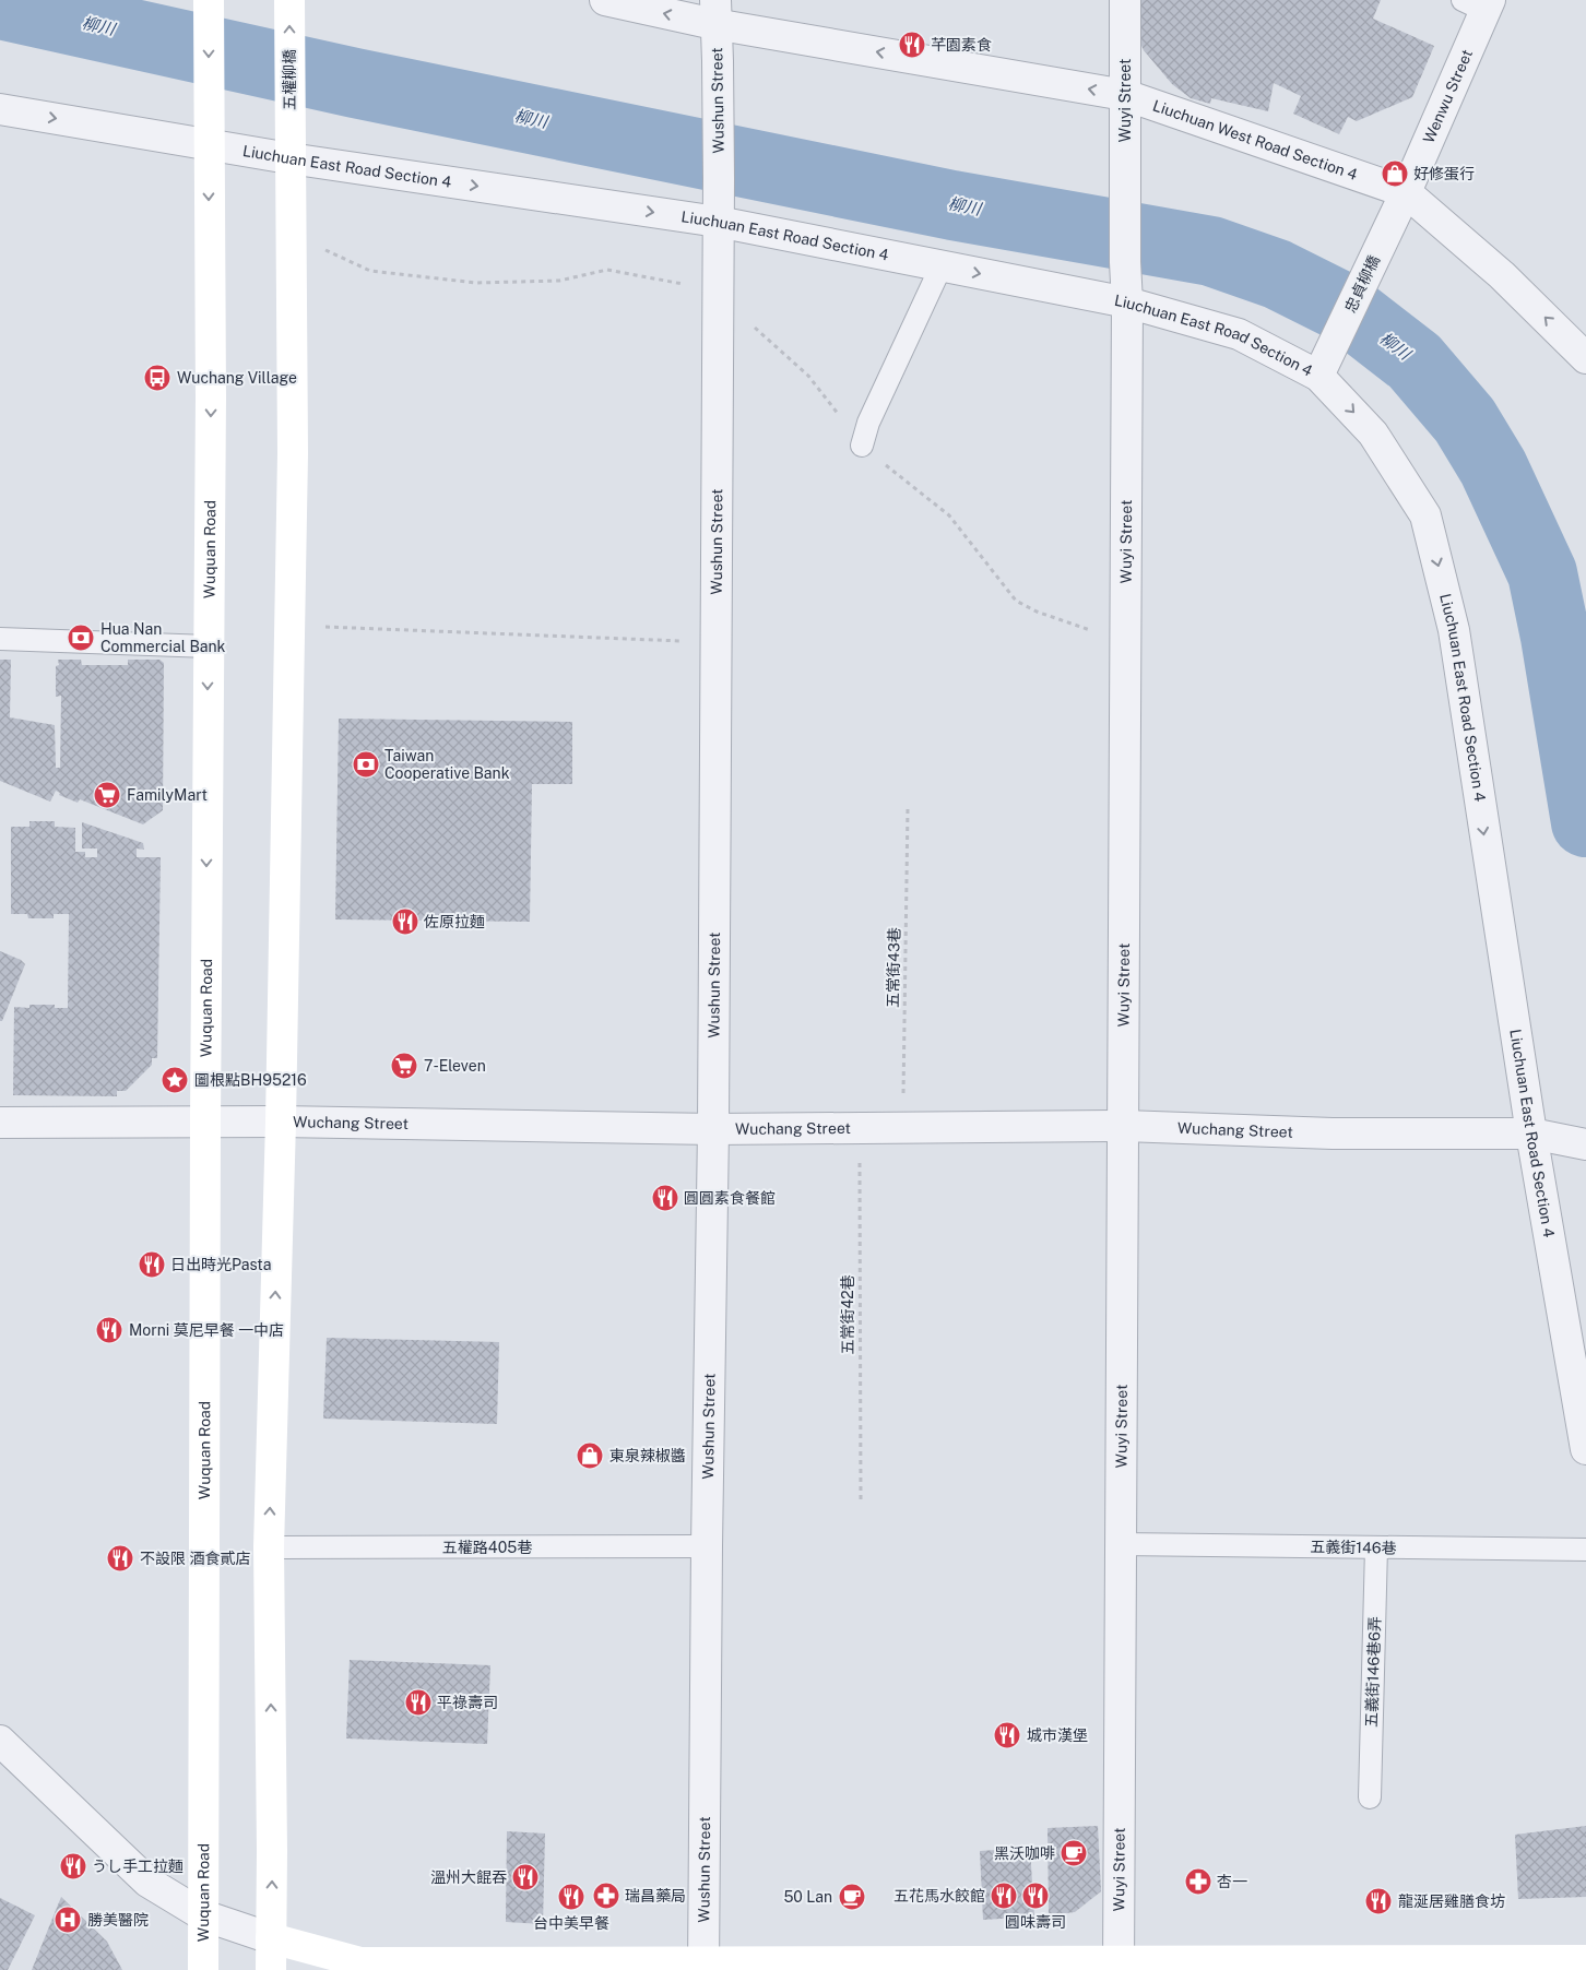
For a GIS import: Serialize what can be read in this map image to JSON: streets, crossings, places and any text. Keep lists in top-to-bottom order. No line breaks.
{"streets":{"main road":["五權柳橋","Wuquan Road"],"street":["Wenwu Street","Wushun Street","Wuyi Street","Liuchuan West Road Section 4","Liuchuan East Road Section 4","忠貞柳橋","Wuchang Street"],"lane":["五權路405巷","五義街146巷","五義街146巷6弄"],"path":["五常街43巷","五常街42巷"]},"crossings":[["五權柳橋","Liuchuan East Road Section 4"],["Wenwu Street","Liuchuan West Road Section 4"],["Wenwu Street","忠貞柳橋"],["Wushun Street","Liuchuan West Road Section 4"],["Wushun Street","Liuchuan East Road Section 4"],["Wushun Street","Wuchang Street"],["Wushun Street","五權路405巷"],["Wuyi Street","Liuchuan West Road Section 4"],["Wuyi Street","Liuchuan East Road Section 4"],["Wuyi Street","Wuchang Street"],["Wuyi Street","五義街146巷"],["Liuchuan West Road Section 4","忠貞柳橋"],["Liuchuan East Road Section 4","忠貞柳橋"],["Liuchuan East Road Section 4","Wuquan Road"],["Liuchuan East Road Section 4","Wuchang Street"],["Wuquan Road","Wuchang Street"],["五常街43巷","Wuchang Street"],["Wuchang Street","五常街42巷"],["五義街146巷","五義街146巷6弄"]],"one_way":["Liuchuan West Road Section 4","Liuchuan East Road Section 4"],"water":["柳川"],"places":{"restaurant":["芊園素食","佐原拉麵","圓圓素食餐館","日出時光Pasta","Morni 莫尼早餐 一中店","不設限 酒食貳店","平祿壽司","城市漢堡","うし手工拉麵","溫州大餛吞","五花馬水餃館","圓味壽司","台中美早餐","龍涎居雞膳食坊"],"shop":["好修蛋行","東泉辣椒醬"],"bus stop":["Wuchang Village"],"bank":["Hua Nan Commercial Bank","Taiwan Cooperative Bank"],"supermarket":["FamilyMart","7-Eleven"],"place":["圖根點BH95216"],"cafe":["黑沃咖啡","50 Lan"],"pharmacy":["杏一","瑞昌藥局"],"hospital":["勝美醫院"]}}
